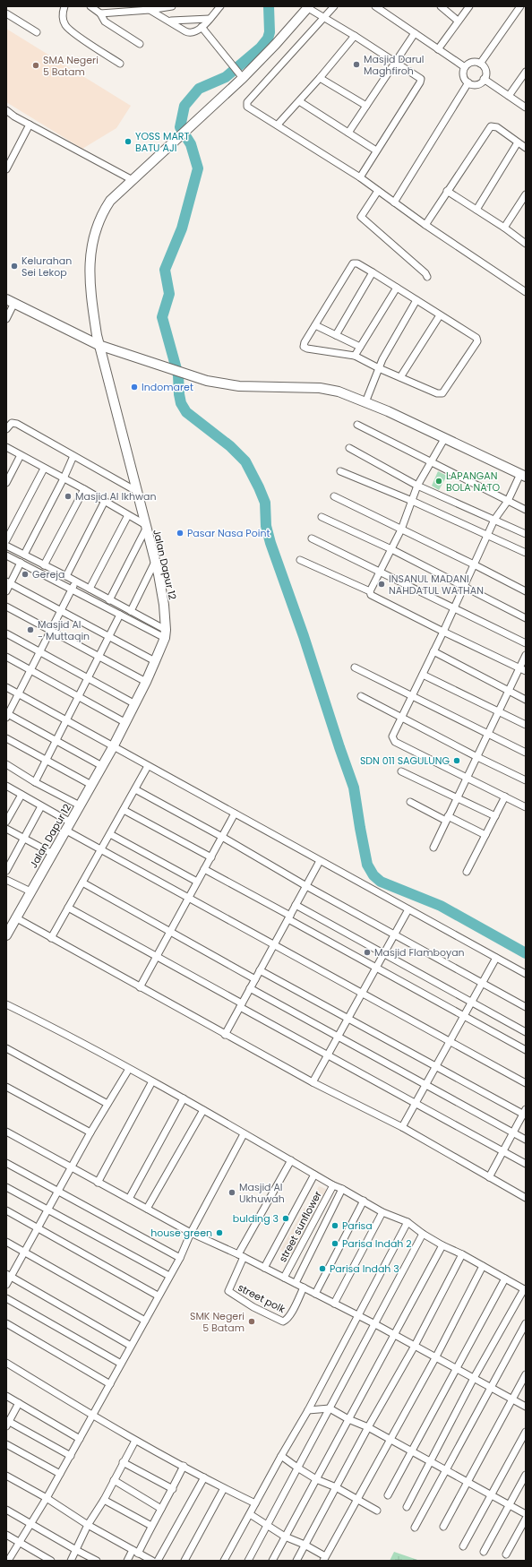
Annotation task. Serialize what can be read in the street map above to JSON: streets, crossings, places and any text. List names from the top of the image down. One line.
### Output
{"streets":{"street":["Jalan Dapur 12","street sunflower","street polk"]},"places":["Masjid Darul Maghfiroh","SMA Negeri 5 Batam","YOSS MART BATU AJI","Kelurahan Sei Lekop","Indomaret","LAPANGAN BOLA NATO","Masjid Al Ikhwan","Pasar Nasa Point","Gereja","INSANUL MADANI NAHDATUL WATHAN","Masjid Al - Muttaqin","SDN 011 SAGULUNG","Masjid Flamboyan","Masjid Al Ukhuwah","bulding 3","Parisa","house green","Parisa Indah 2","Parisa Indah 3","SMK Negeri 5 Batam"]}
